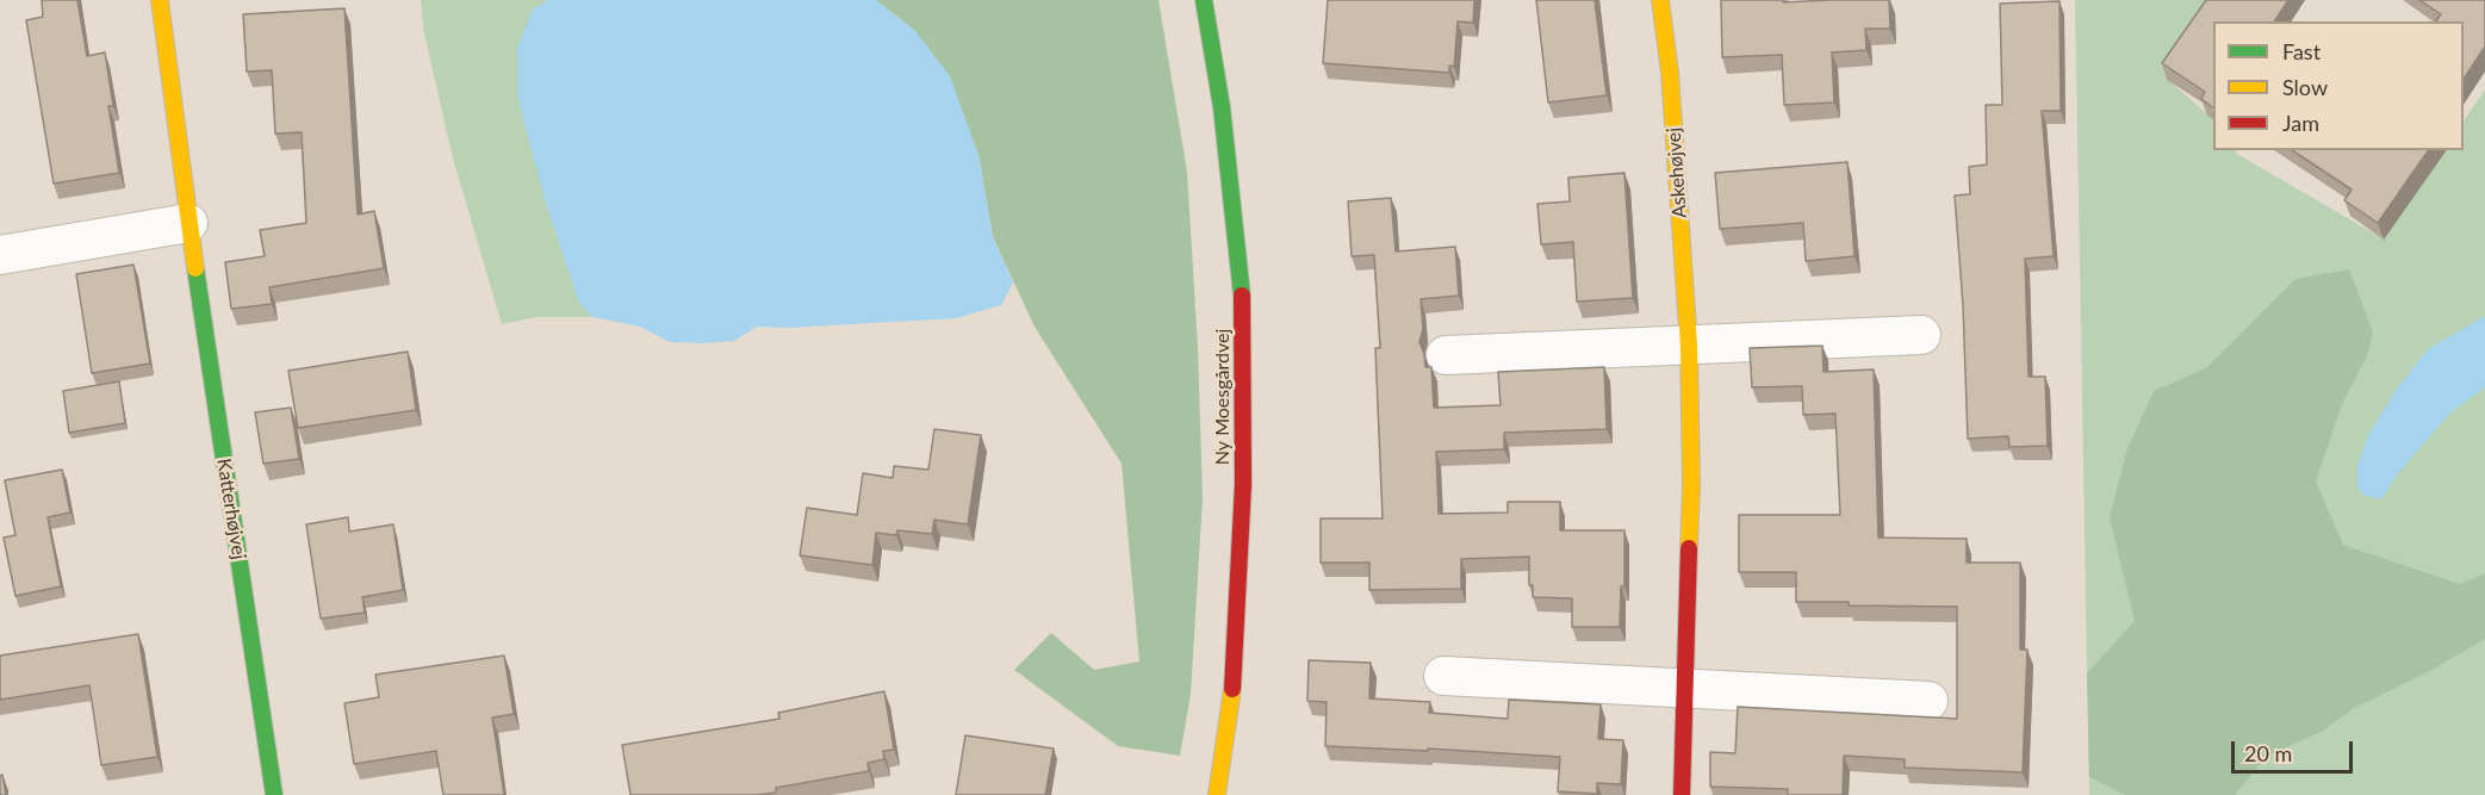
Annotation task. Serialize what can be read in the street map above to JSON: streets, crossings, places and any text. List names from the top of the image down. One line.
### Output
{"streets":{"street":["Askehøjvej","Ny Moesgårdvej","Katterhøjvej"]},"legend":["Fast","Slow","Jam"],"scale_bar":"20 m"}
